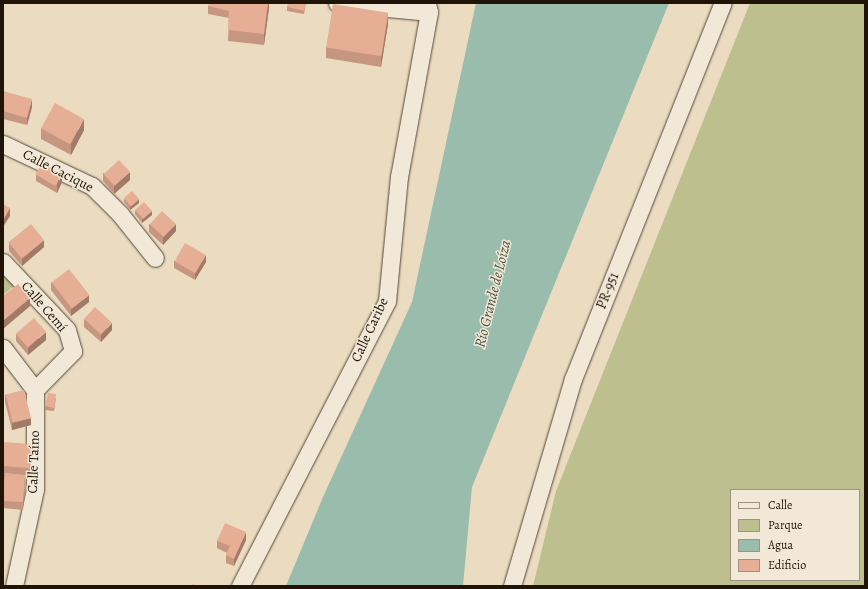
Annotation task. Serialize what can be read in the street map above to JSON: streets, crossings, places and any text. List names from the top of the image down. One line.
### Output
{"streets":{"street":["Calle Cacique","PR-951","Calle Cemí","Calle Caribe","Calle Taíno"]},"crossings":[["Calle Cemí","Calle Taíno"]],"water":["Río Grande de Loíza"],"legend":["Calle","Parque","Agua","Edificio"]}
